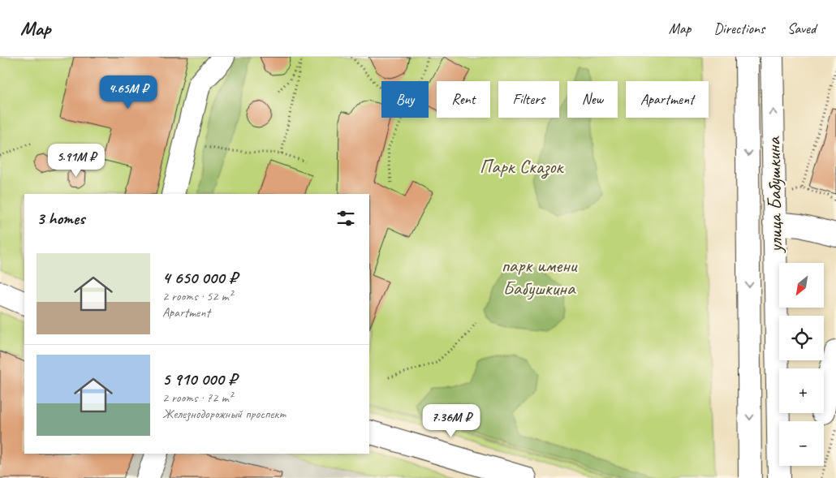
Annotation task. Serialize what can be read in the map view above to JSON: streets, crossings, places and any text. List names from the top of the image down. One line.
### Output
{"streets":{"street":["улица Бабушкина"]},"parks":["Парк Сказок","парк имени Бабушкина"],"north":"bottom left","page":{"header":"Map","nav":["Map","Directions","Saved"],"price":["4.65M ₽","5.91M ₽","7.36M ₽"],"chip":["Buy","Rent","Filters","New","Apartment"],"heading":"3 homes","list":[{"name":"4 650 000 ₽","note":"2 rooms · 52 m² · Apartment"},{"name":"5 910 000 ₽","note":"2 rooms · 72 m² · Железнодорожный проспект"}],"map_buttons":["+","−"]}}
